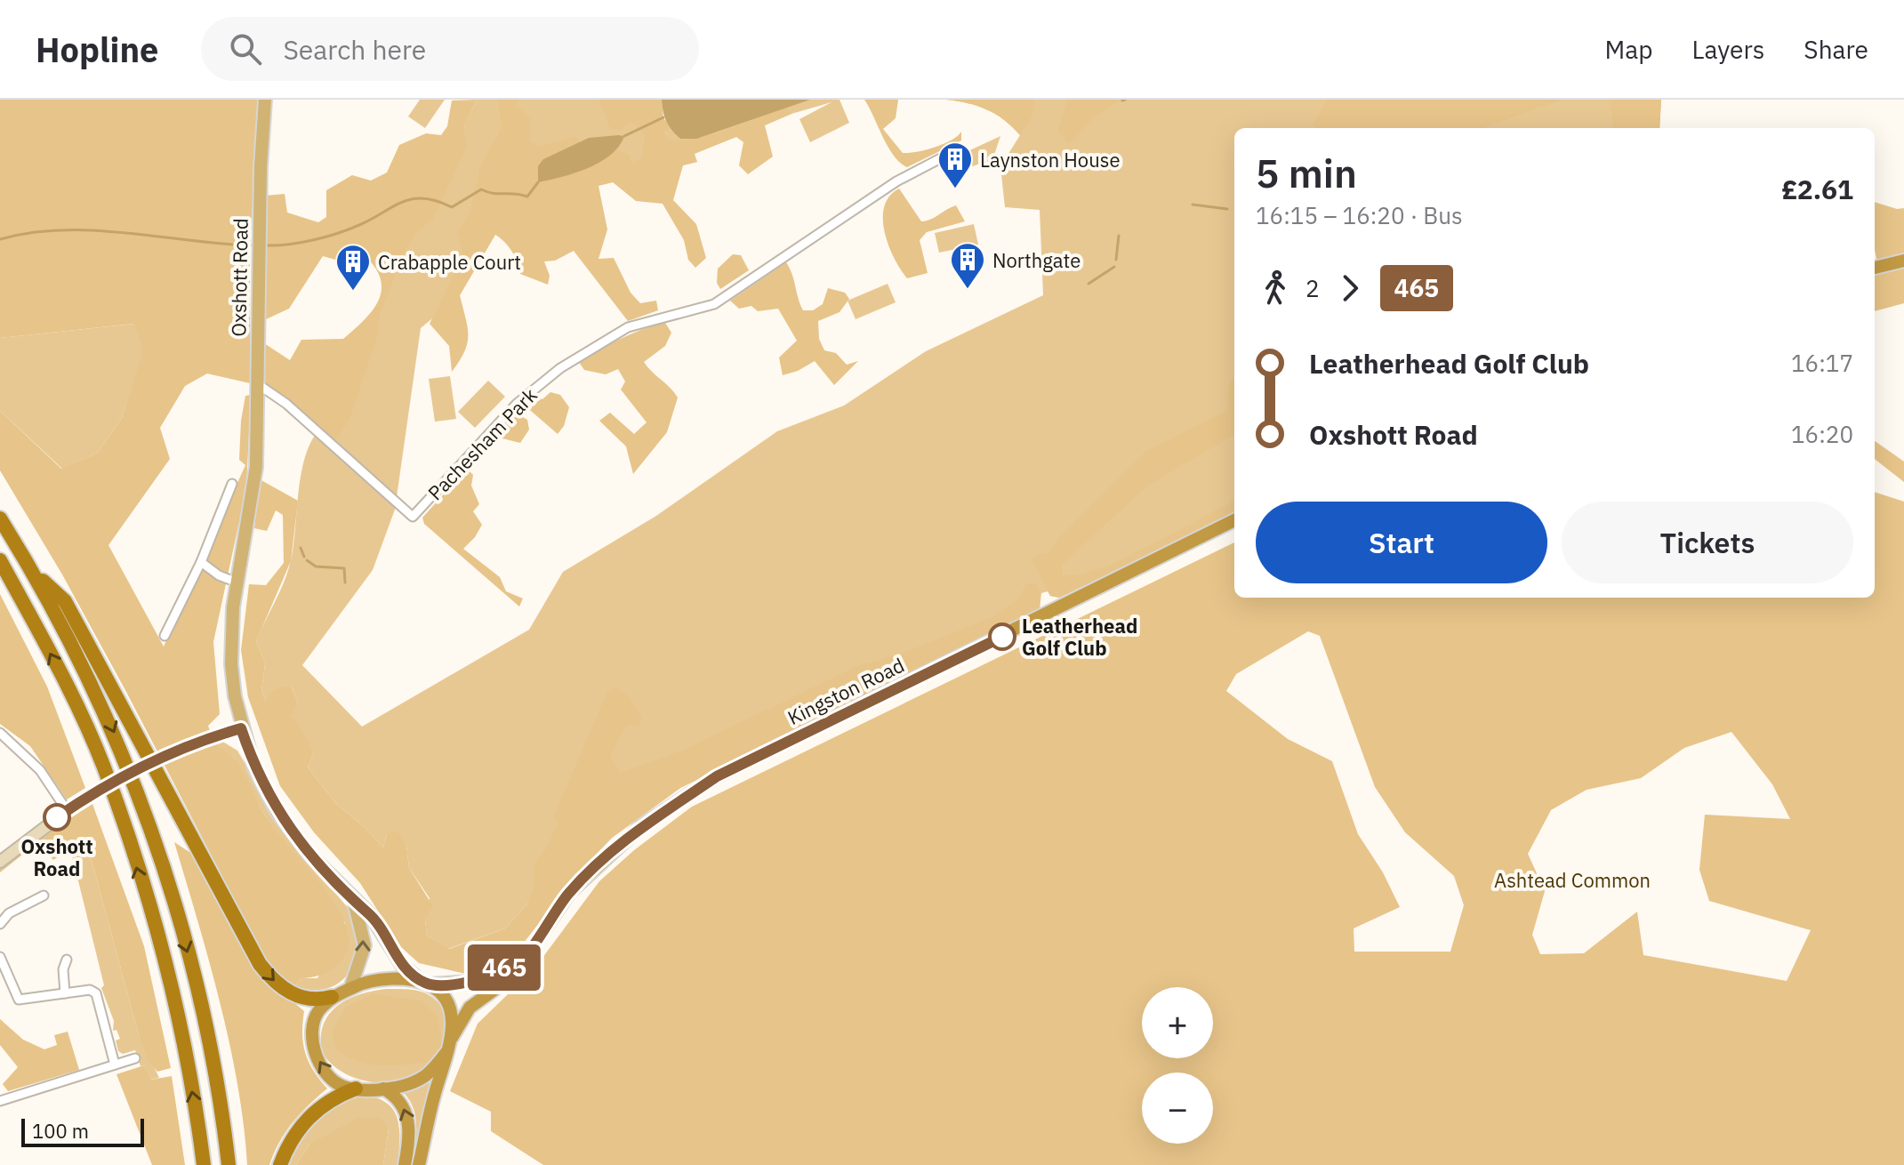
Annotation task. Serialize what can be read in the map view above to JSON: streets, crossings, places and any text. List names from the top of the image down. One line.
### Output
{"streets":{"highway":["Kingston Road"],"main road":["Oxshott Road"],"street":["Pachesham Park"]},"crossings":[["Oxshott Road","Pachesham Park"],["Oxshott Road","Kingston Road"]],"parks":["Ashtead Common"],"places":{"building":["Laynston House","Northgate","Crabapple Court"],"other":["Leatherhead Golf Club","Oxshott Road"]},"lines":["bus line 465"],"scale_bar":"100 m","page":{"header":"Hopline","search":"Search here","nav":["Map","Layers","Share"],"on_map":"465","heading":["5 min","16:15 – 16:20 · Bus","£2.61"],"legs":["2","465"],"list":[{"name":"Leatherhead Golf Club","value":"16:17"},{"name":"Oxshott Road","value":"16:20"}],"buttons":["Start","Tickets"],"map_buttons":["+","−"],"scale":"100 m"}}
